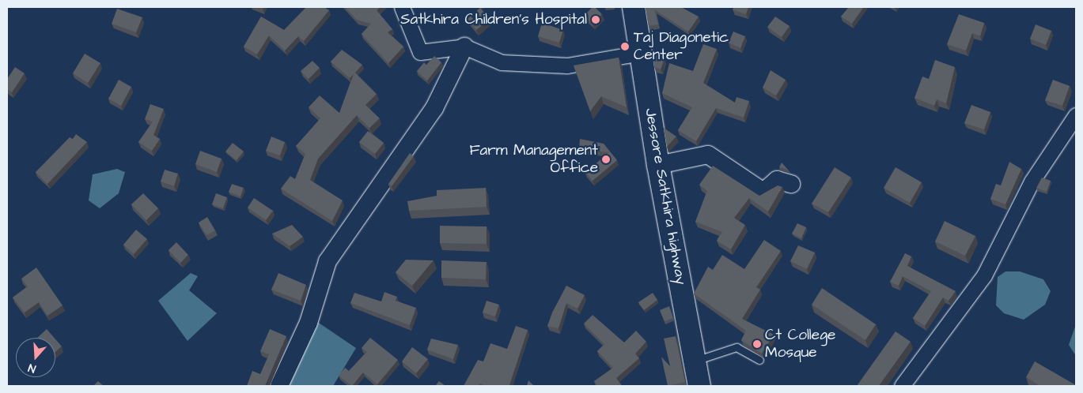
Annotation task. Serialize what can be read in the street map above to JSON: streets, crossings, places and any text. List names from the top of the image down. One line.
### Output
{"streets":{"highway":["Jessore Satkhira highway"]},"places":["Satkhira Children’s Hospital","Taj Diagonetic Center","Farm Management Office","Ct College Mosque"],"north":"bottom"}
